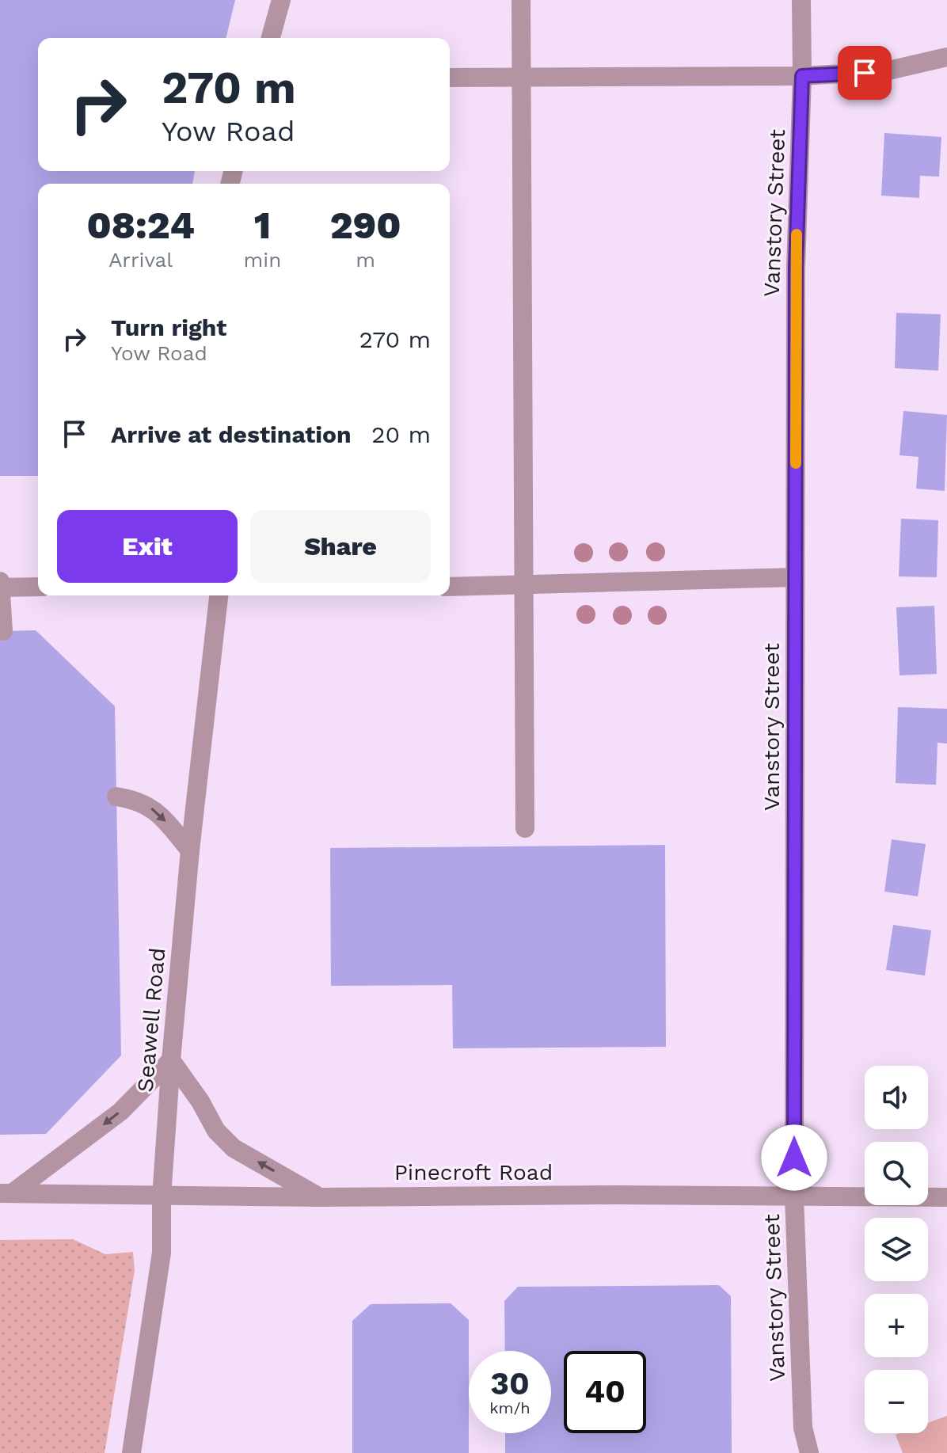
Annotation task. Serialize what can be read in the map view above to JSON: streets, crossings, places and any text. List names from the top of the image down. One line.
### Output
{"streets":{"street":["Vanstory Street","Seawell Road","Pinecroft Road"]},"crossings":[["Vanstory Street","Pinecroft Road"],["Seawell Road","Pinecroft Road"]],"page":{"turn":["270 m","Yow Road"],"eta":["08:24","Arrival","1","min","290","m"],"list":[{"name":"Turn right","note":"Yow Road","value":"270 m"},{"name":"Arrive at destination","value":"20 m"}],"buttons":["Exit","Share"],"map_buttons":["+","−"],"speed":"30 km/h","limit":"40"}}
